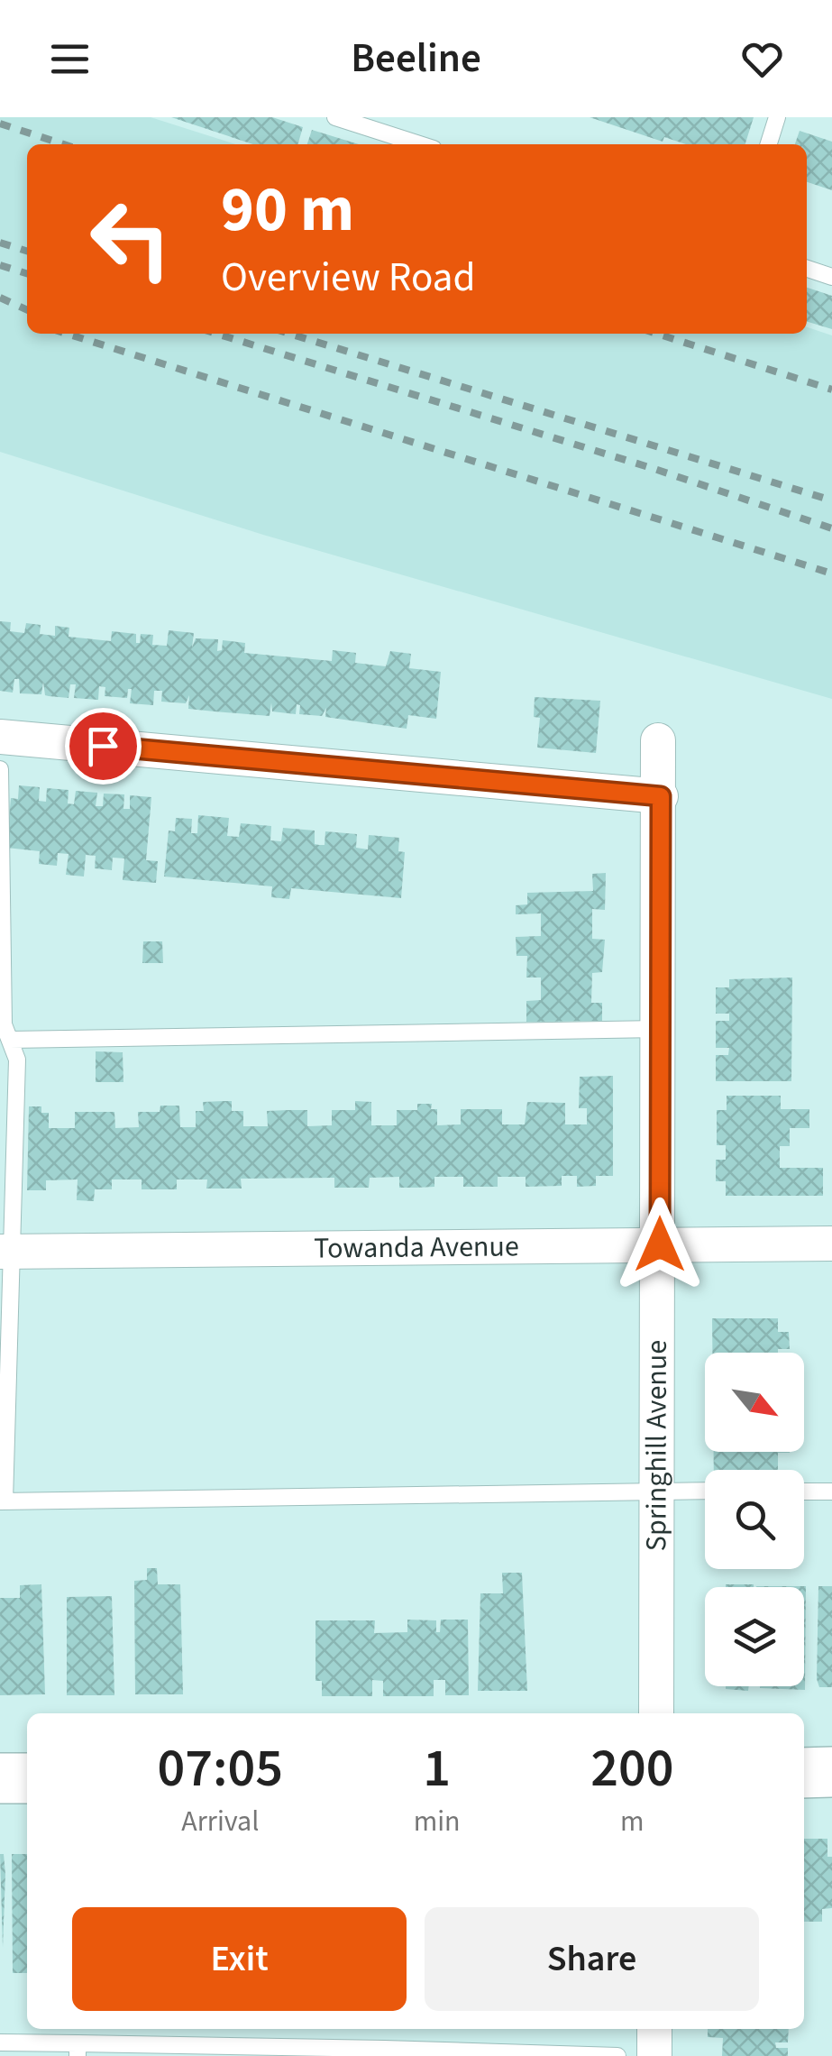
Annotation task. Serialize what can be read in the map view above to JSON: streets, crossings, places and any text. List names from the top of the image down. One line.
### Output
{"streets":{"street":["Towanda Avenue","Springhill Avenue"]},"crossings":[["Towanda Avenue","Springhill Avenue"]],"north":"bottom right","page":{"header":"Beeline","turn":["90 m","Overview Road"],"eta":["07:05","Arrival","1","min","200","m"],"buttons":["Exit","Share"]}}
